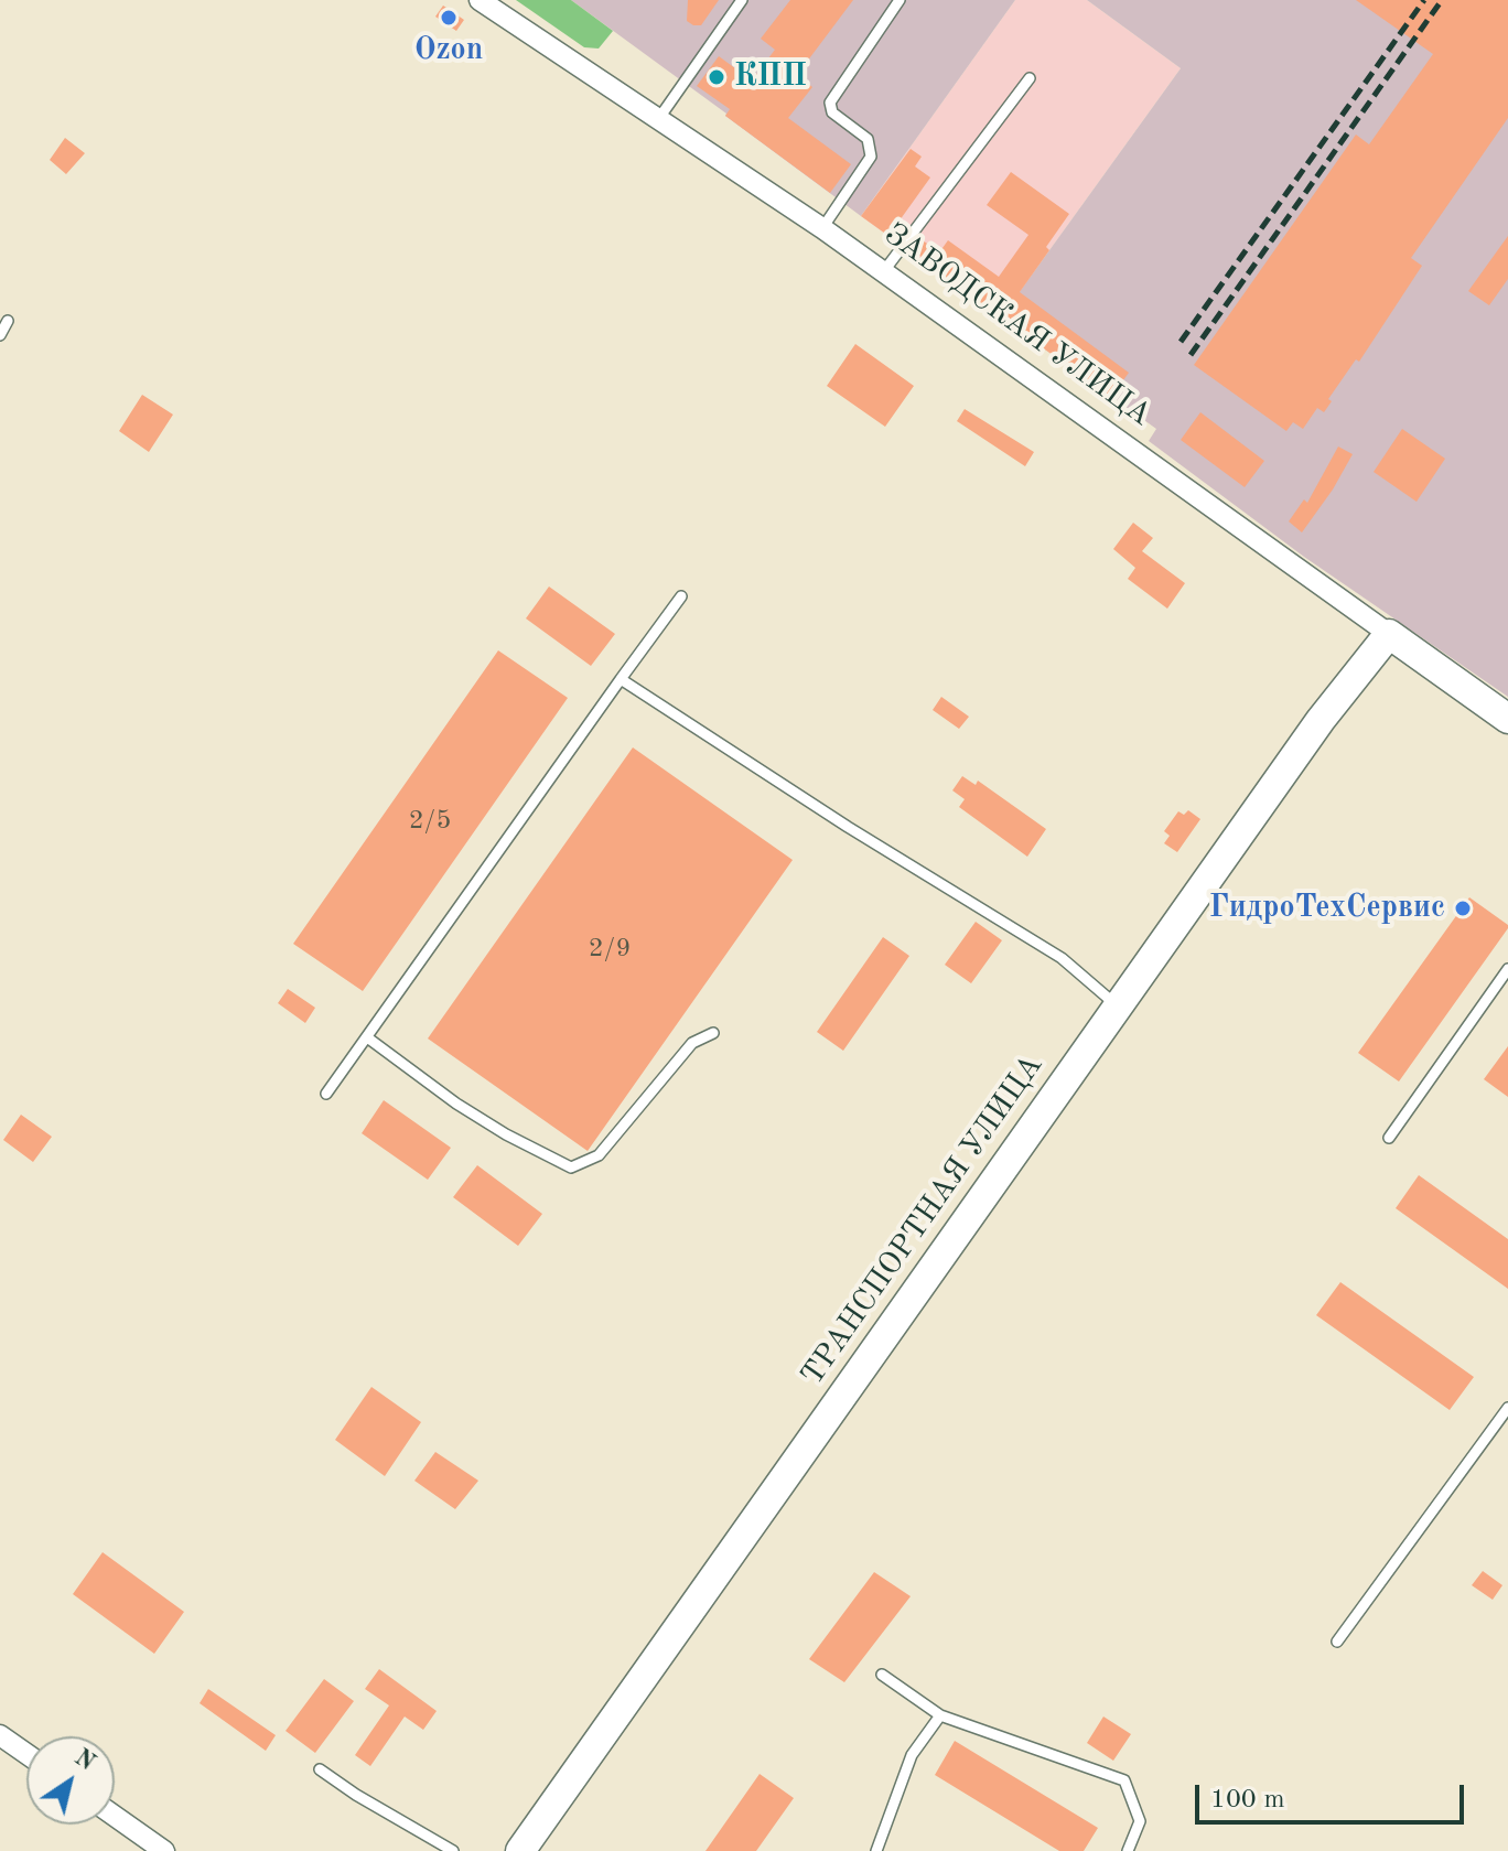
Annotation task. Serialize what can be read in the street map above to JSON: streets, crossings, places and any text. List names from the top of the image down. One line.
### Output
{"streets":{"street":["ЗАВОДСКАЯ УЛИЦА","ТРАНСПОРТНАЯ УЛИЦА"]},"crossings":[["ЗАВОДСКАЯ УЛИЦА","ТРАНСПОРТНАЯ УЛИЦА"]],"places":["Ozon","КПП","ГидроТехСервис"],"house_numbers":["2/5","2/9"],"scale_bar":"100 m","north":"top right"}
